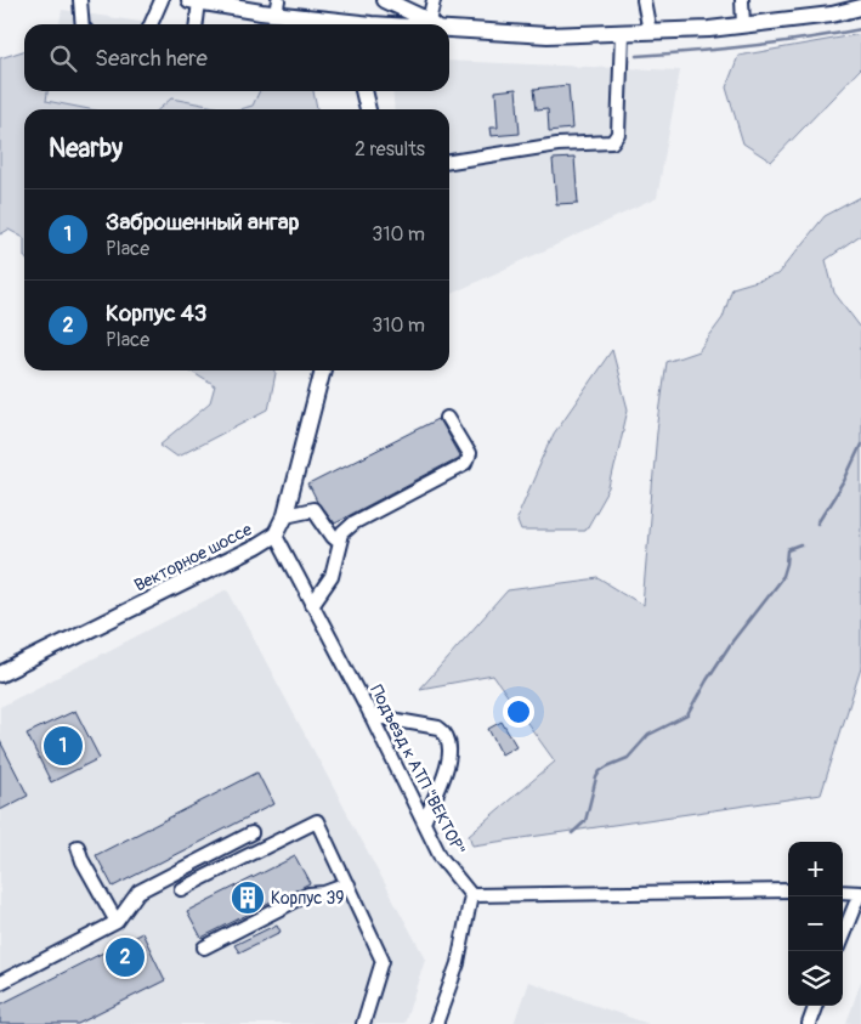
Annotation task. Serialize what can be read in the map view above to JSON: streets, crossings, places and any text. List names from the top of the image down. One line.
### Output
{"streets":{"main road":["Векторное шоссе"],"street":["Подъезд к АТП \"ВЕКТОР\""]},"crossings":[["Векторное шоссе","Подъезд к АТП \"ВЕКТОР\""]],"places":{"building":["Корпус 39"]},"page":{"search":"Search here","heading":["Nearby","2 results"],"list":[{"mark":"1","name":"Заброшенный ангар","note":"Place","value":"310 m"},{"mark":"2","name":"Корпус 43","note":"Place","value":"310 m"}],"pins":["1","2"],"map_buttons":["+","−"]}}
